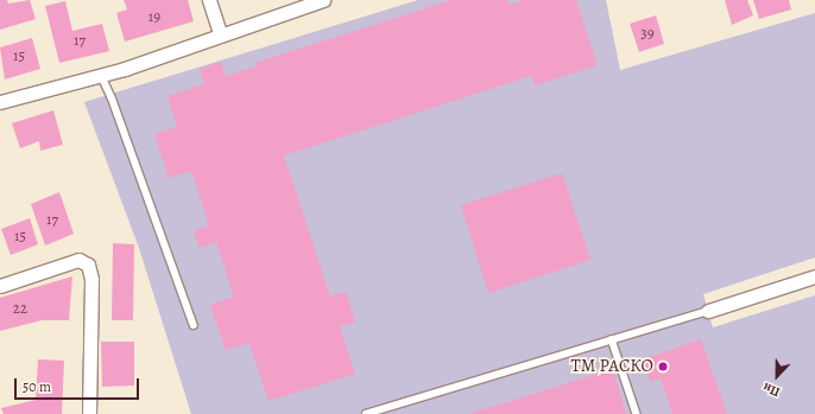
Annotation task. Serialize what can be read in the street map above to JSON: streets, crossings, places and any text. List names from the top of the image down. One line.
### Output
{"places":["ТМ РАСКО"],"house_numbers":["19","39","17","15","17","15","22"],"scale_bar":"50 m","north":"bottom"}
